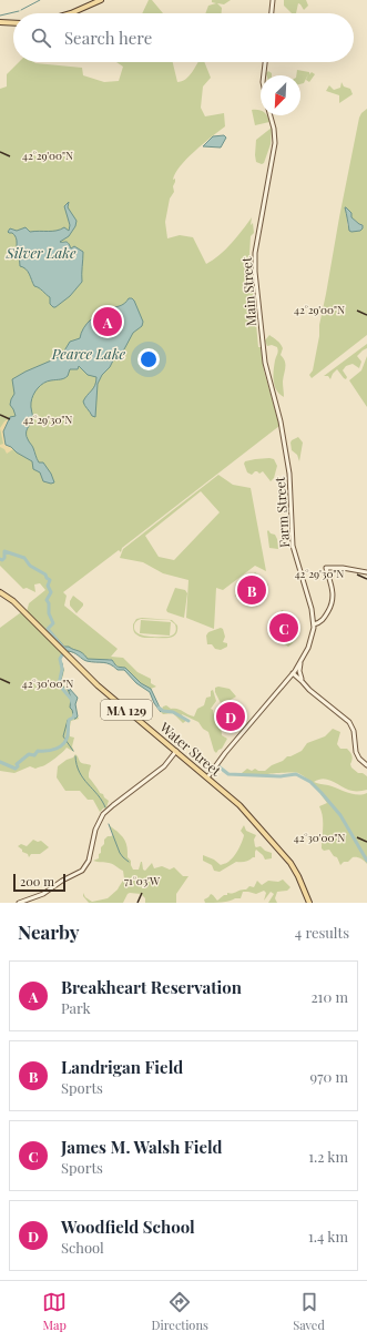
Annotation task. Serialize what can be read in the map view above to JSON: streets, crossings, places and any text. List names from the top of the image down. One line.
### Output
{"streets":{"main road":["Main Street","Farm Street","MA 129","Water Street"]},"crossings":[["Main Street","Farm Street"],["Farm Street","Water Street"]],"water":["Silver Lake","Pearce Lake"],"scale_bar":"200 m","north":"bottom left","page":{"search":"Search here","pins":["A","B","C","D"],"scale":"200 m","heading":["Nearby","4 results"],"list":[{"mark":"A","name":"Breakheart Reservation","note":"Park","value":"210 m"},{"mark":"B","name":"Landrigan Field","note":"Sports","value":"970 m"},{"mark":"C","name":"James M. Walsh Field","note":"Sports","value":"1.2 km"},{"mark":"D","name":"Woodfield School","note":"School","value":"1.4 km"}],"nav":["Map","Directions","Saved"]},"coordinates":["42°29'00\"N","42°29'30\"N","42°30'00\"N","71°03'W"]}
